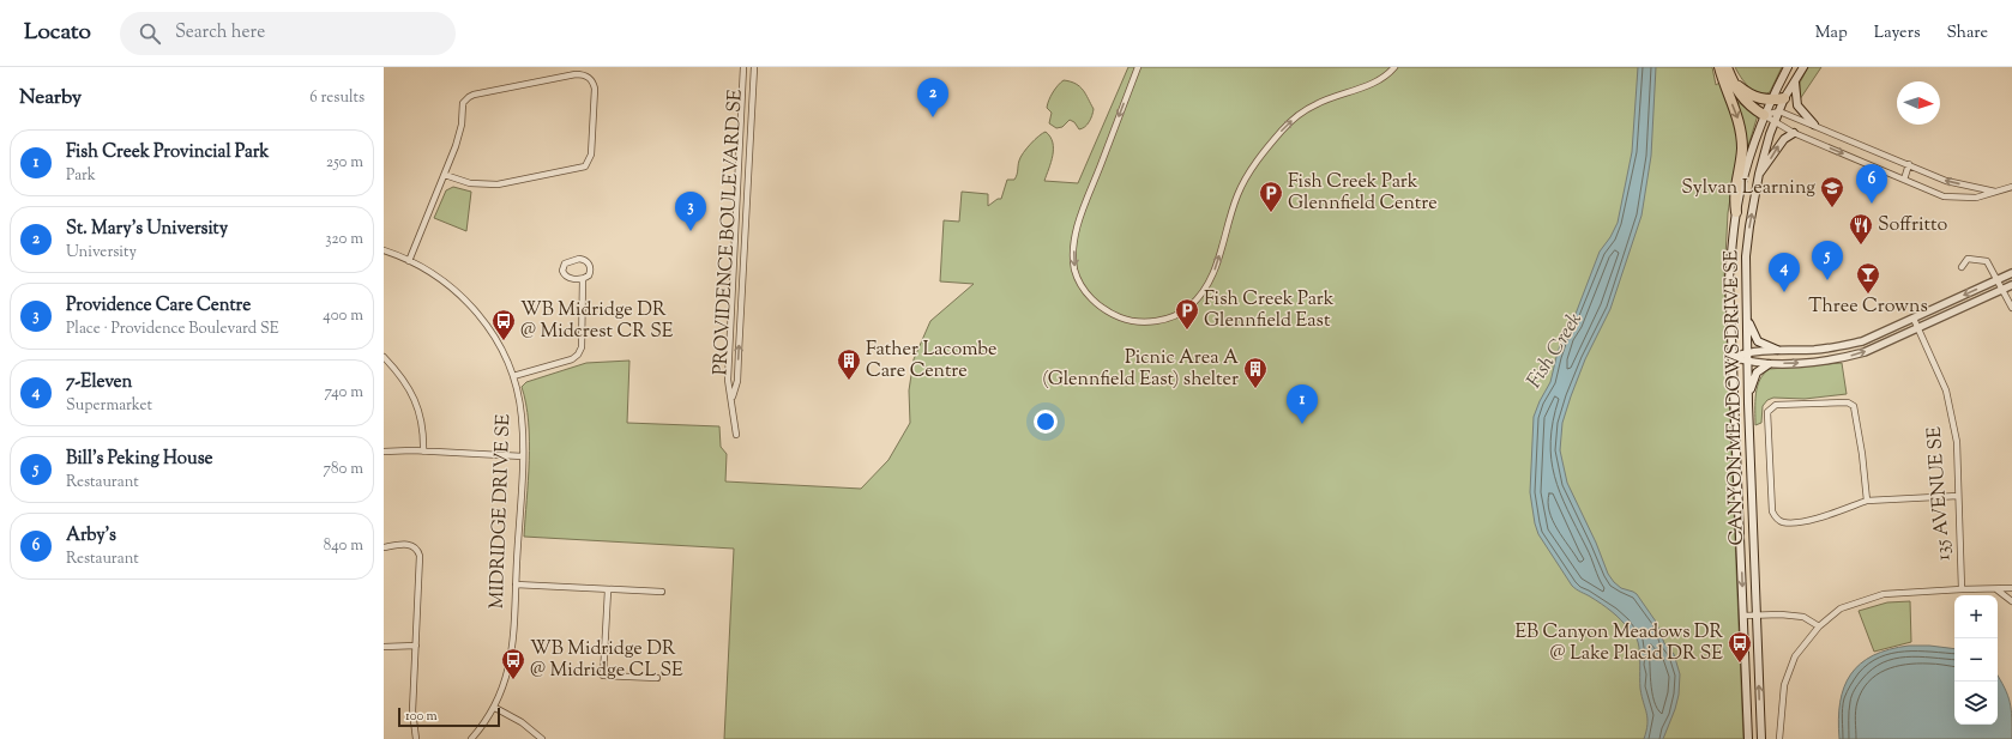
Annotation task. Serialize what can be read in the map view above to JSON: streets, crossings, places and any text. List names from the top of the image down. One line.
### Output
{"streets":{"main road":["CANYON MEADOWS DRIVE SE"],"street":["PROVIDENCE BOULEVARD SE","135 AVENUE SE","MIDRIDGE DRIVE SE"]},"water":["Fish Creek"],"places":{"school or university":["Sylvan Learning"],"parking":["Fish Creek Park Glennfield Centre","Fish Creek Park Glennfield East"],"restaurant":["Soffritto"],"bar":["Three Crowns"],"bus stop":["WB Midridge DR @ Midcrest CR SE","EB Canyon Meadows DR @ Lake Placid DR SE","WB Midridge DR @ Midridge CL SE"],"building":["Father Lacombe Care Centre","Picnic Area A (Glennfield East) shelter"]},"scale_bar":"100 m","north":"right","page":{"header":"Locato","search":"Search here","nav":["Map","Layers","Share"],"heading":["Nearby","6 results"],"pins":["2","6","3","5","4","1"],"list":[{"mark":"1","name":"Fish Creek Provincial Park","note":"Park","value":"250 m"},{"mark":"2","name":"St. Mary's University","note":"University","value":"320 m"},{"mark":"3","name":"Providence Care Centre","note":"Place · Providence Boulevard SE","value":"400 m"},{"mark":"4","name":"7-Eleven","note":"Supermarket","value":"740 m"},{"mark":"5","name":"Bill's Peking House","note":"Restaurant","value":"780 m"},{"mark":"6","name":"Arby's","note":"Restaurant","value":"840 m"}],"map_buttons":["+","−"],"scale":"100 m"}}
